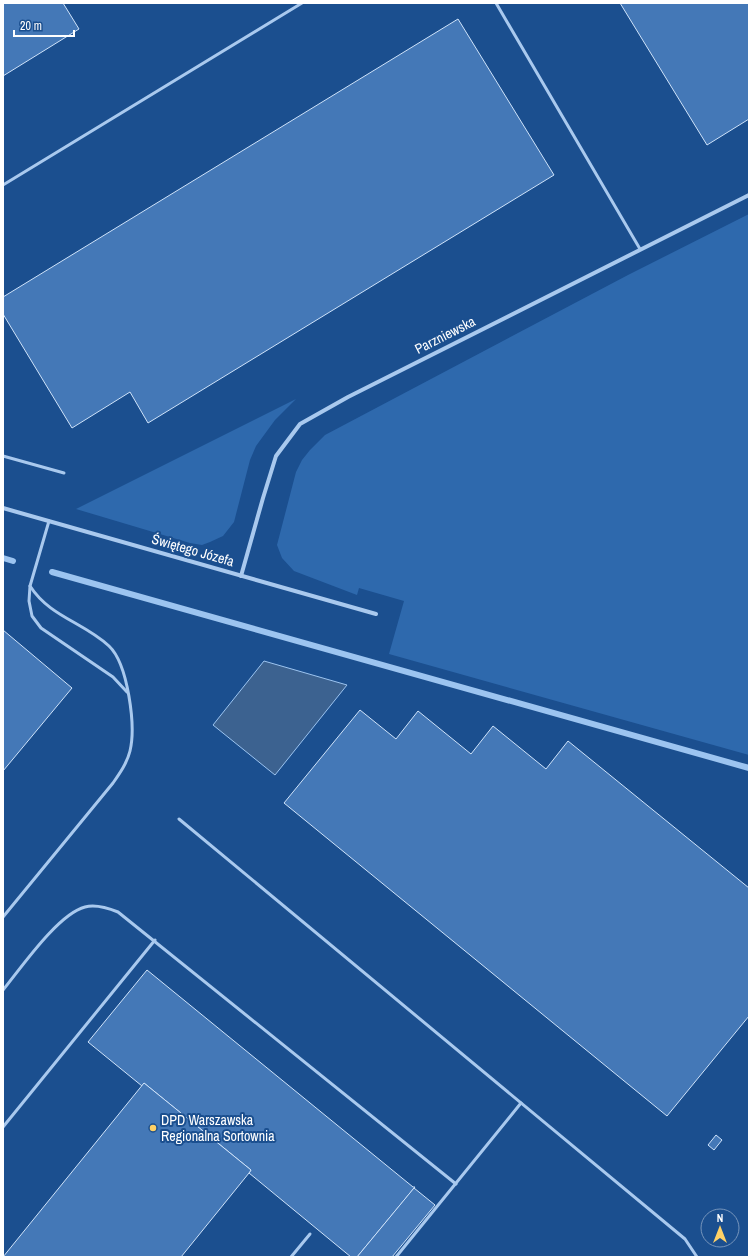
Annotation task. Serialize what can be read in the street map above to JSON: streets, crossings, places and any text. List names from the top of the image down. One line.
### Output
{"streets":{"street":["Parzniewska","Świętego Józefa"]},"crossings":[["Parzniewska","Świętego Józefa"]],"places":["DPD Warszawska Regionalna Sortownia"],"scale_bar":"20 m","north":"top"}
